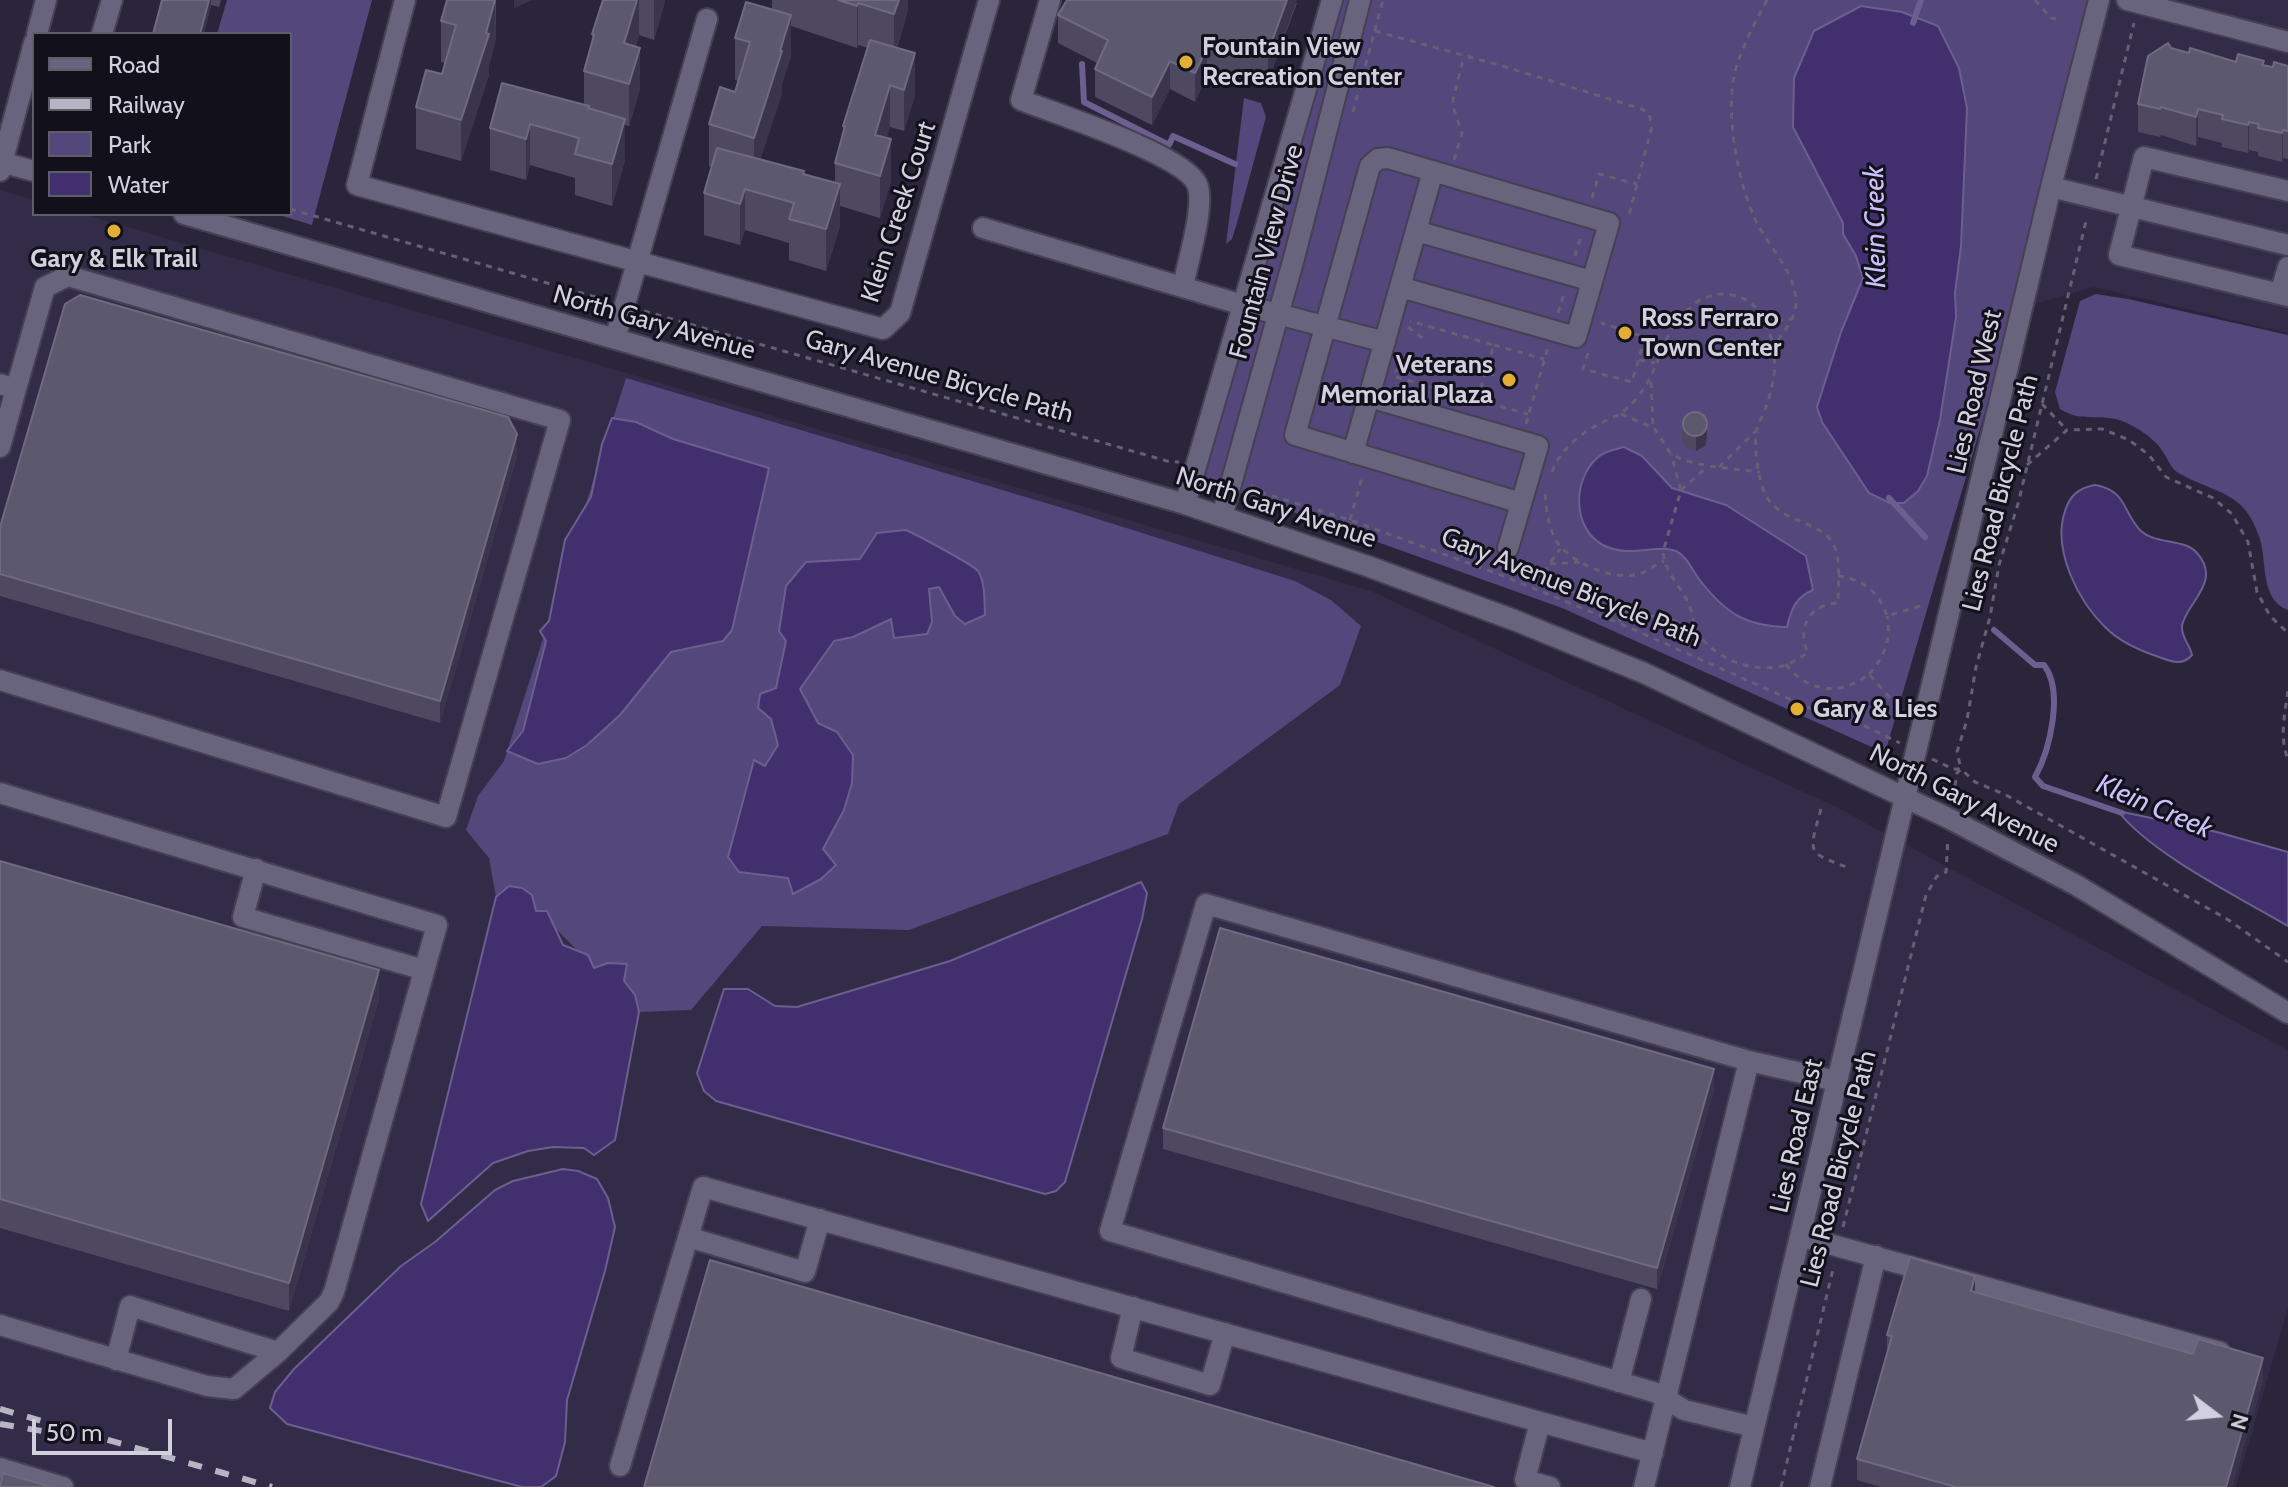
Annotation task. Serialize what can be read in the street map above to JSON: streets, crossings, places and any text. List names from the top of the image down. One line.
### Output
{"streets":{"street":["Klein Creek Court","Fountain View Drive","North Gary Avenue","Lies Road West","Lies Road East"],"path":["Gary Avenue Bicycle Path","Lies Road Bicycle Path"]},"crossings":[["Fountain View Drive","North Gary Avenue"],["North Gary Avenue","Lies Road West"],["North Gary Avenue","Lies Road East"],["Lies Road West","Lies Road East"]],"water":["Klein Creek"],"places":["Fountain View Recreation Center","Gary & Elk Trail","Ross Ferraro Town Center","Veterans Memorial Plaza","Gary & Lies"],"legend":["Road","Railway","Park","Water"],"scale_bar":"50 m","north":"right"}
